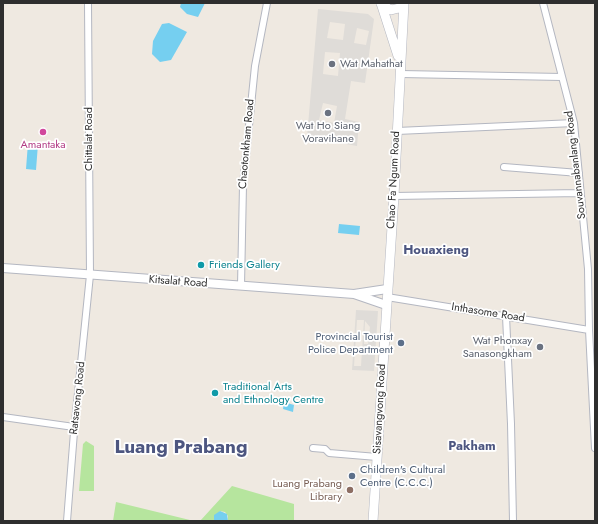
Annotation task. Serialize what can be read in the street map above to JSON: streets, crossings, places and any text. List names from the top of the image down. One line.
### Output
{"streets":{"main road":["Chao Fa Ngum Road","Sisavangvong Road"],"street":["Chittalat Road","Chaotonkham Road","Souvannabanlang Road","Kitsalat Road","Inthasome Road","Ratsavong Road"]},"crossings":[["Chittalat Road","Kitsalat Road"],["Chittalat Road","Ratsavong Road"],["Chaotonkham Road","Kitsalat Road"],["Souvannabanlang Road","Inthasome Road"],["Chao Fa Ngum Road","Kitsalat Road"],["Chao Fa Ngum Road","Inthasome Road"],["Chao Fa Ngum Road","Sisavangvong Road"],["Kitsalat Road","Inthasome Road"],["Kitsalat Road","Ratsavong Road"],["Kitsalat Road","Sisavangvong Road"],["Inthasome Road","Sisavangvong Road"]],"districts":["Houaxieng","Pakham","Luang Prabang"],"places":["Wat Mahathat","Wat Ho Siang Voravihane","Amantaka","Friends Gallery","Provincial Tourist Police Department","Wat Phonxay Sanasongkham","Traditional Arts and Ethnology Centre","Children's Cultural Centre (C.C.C.)","Luang Prabang Library"]}
